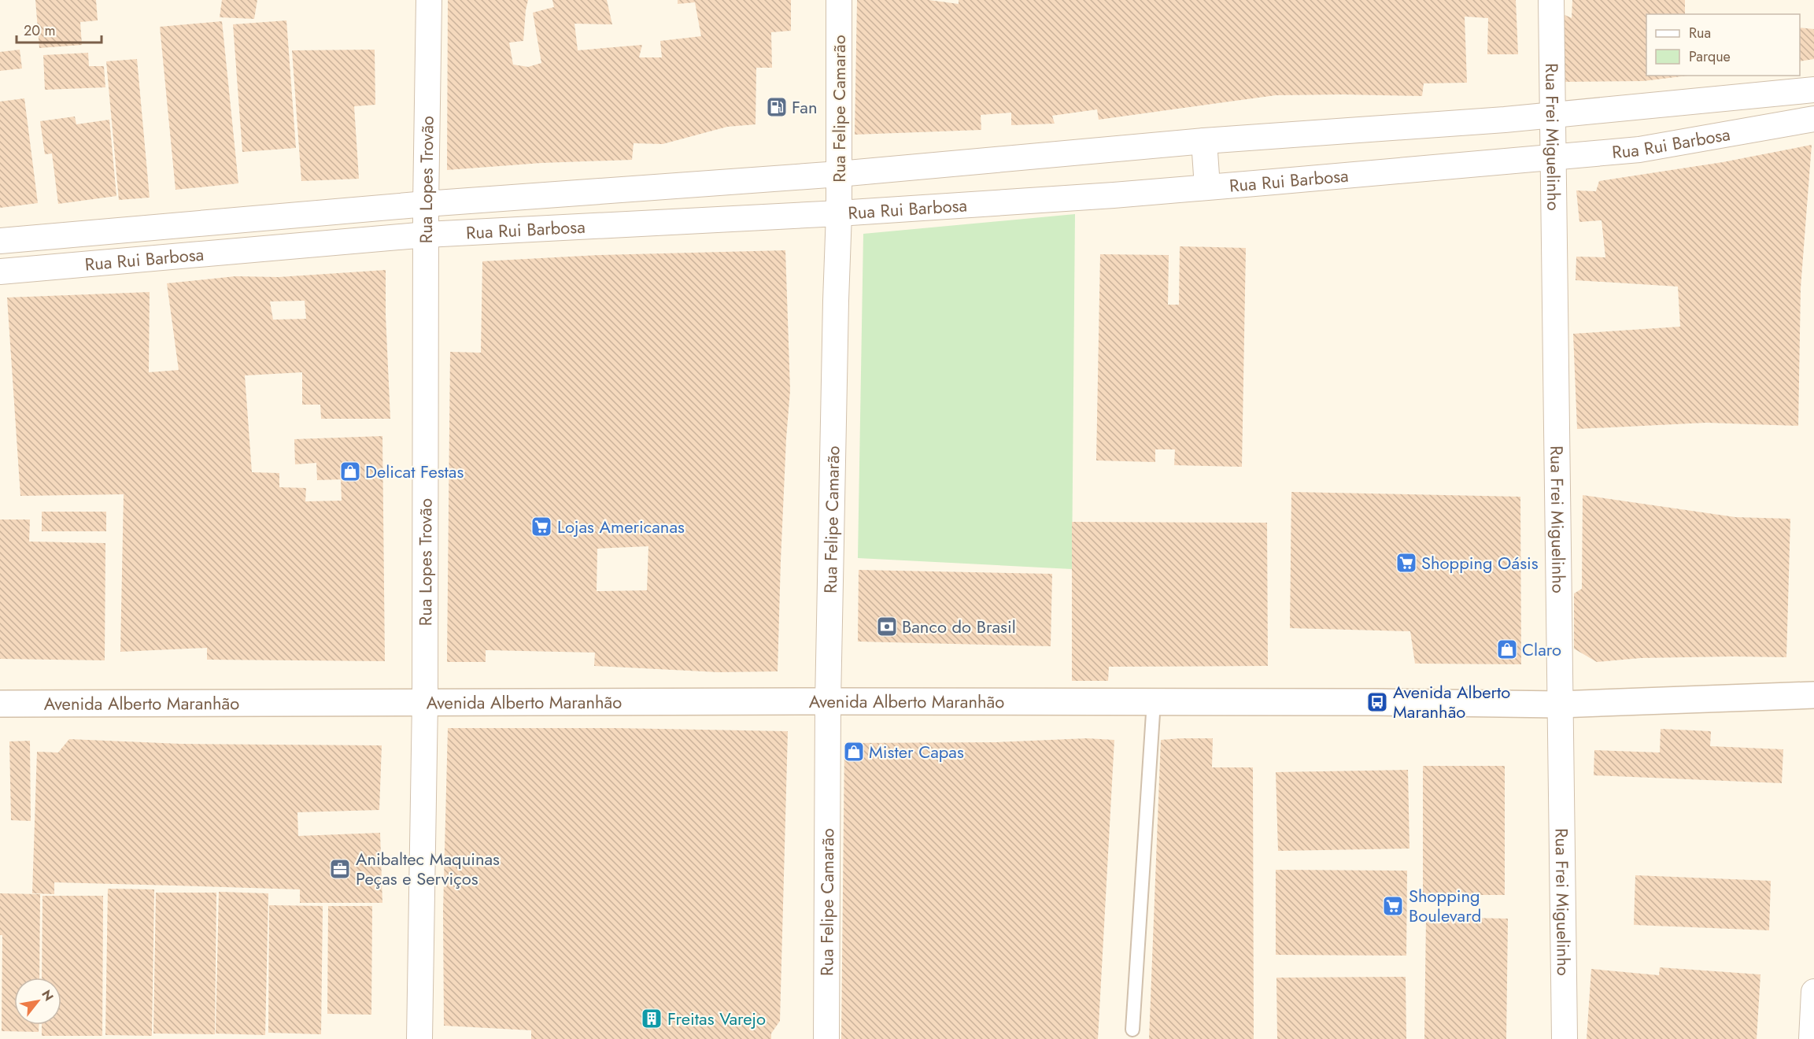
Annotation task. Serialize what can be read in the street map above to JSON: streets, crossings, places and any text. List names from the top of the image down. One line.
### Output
{"streets":{"main road":["Avenida Alberto Maranhão"],"street":["Rua Felipe Camarão","Rua Frei Miguelinho","Rua Rui Barbosa","Rua Lopes Trovão"]},"crossings":[["Rua Felipe Camarão","Rua Rui Barbosa"],["Rua Felipe Camarão","Avenida Alberto Maranhão"],["Rua Frei Miguelinho","Rua Rui Barbosa"],["Rua Frei Miguelinho","Avenida Alberto Maranhão"],["Rua Rui Barbosa","Rua Lopes Trovão"],["Rua Lopes Trovão","Avenida Alberto Maranhão"]],"places":{"fuel station":["Fan"],"shop":["Delicat Festas","Claro","Mister Capas"],"supermarket":["Lojas Americanas","Shopping Oásis","Shopping Boulevard"],"bank":["Banco do Brasil"],"bus stop":["Avenida Alberto Maranhão"],"office":["Anibaltec Maquinas Peças e Serviços"],"building":["Freitas Varejo"]},"legend":["Rua","Parque"],"scale_bar":"20 m","north":"top right"}
